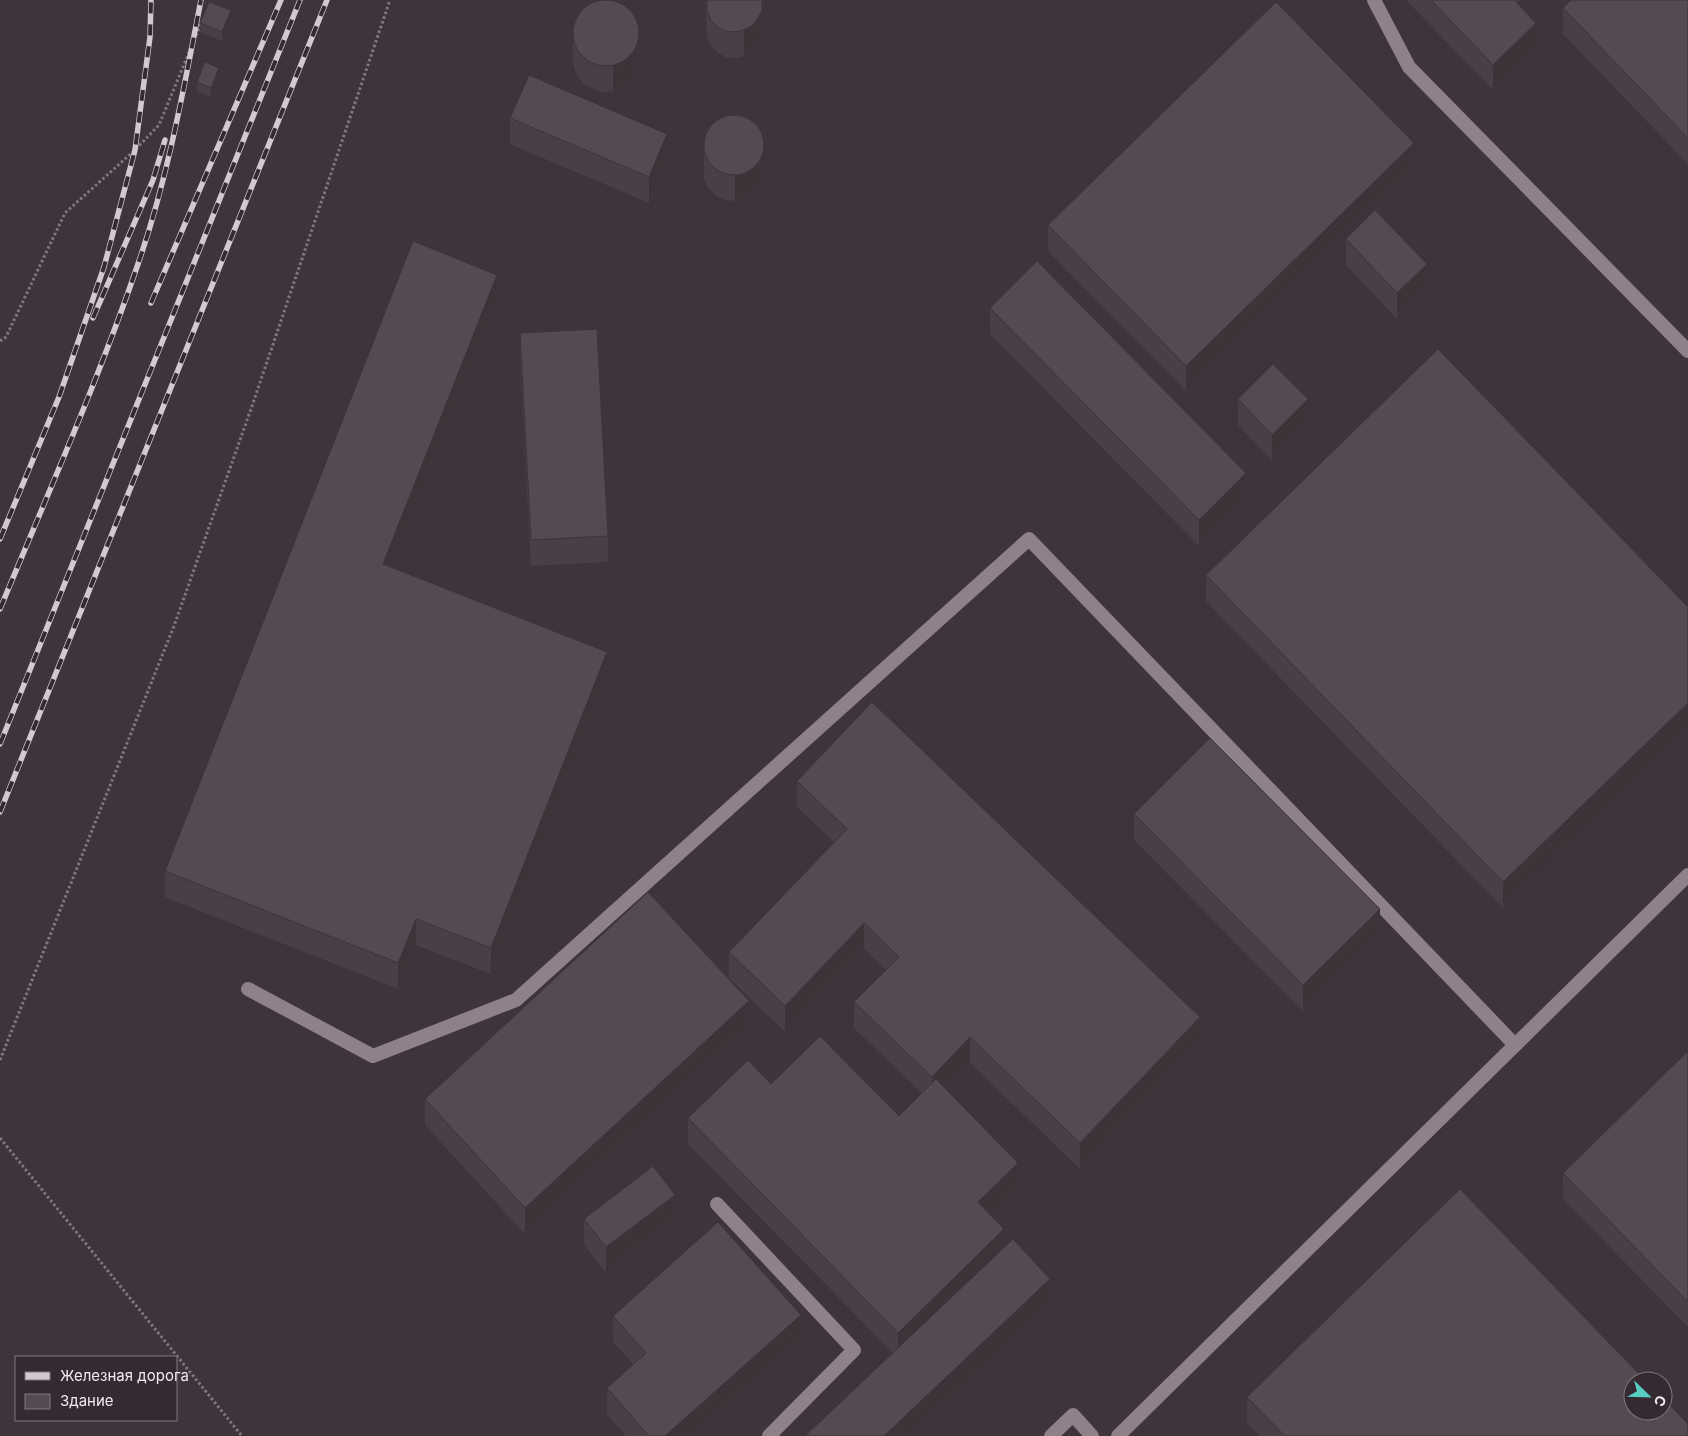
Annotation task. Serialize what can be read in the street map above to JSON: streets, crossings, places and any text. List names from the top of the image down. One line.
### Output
{"legend":["Железная дорога","Здание"],"north":"bottom right"}
